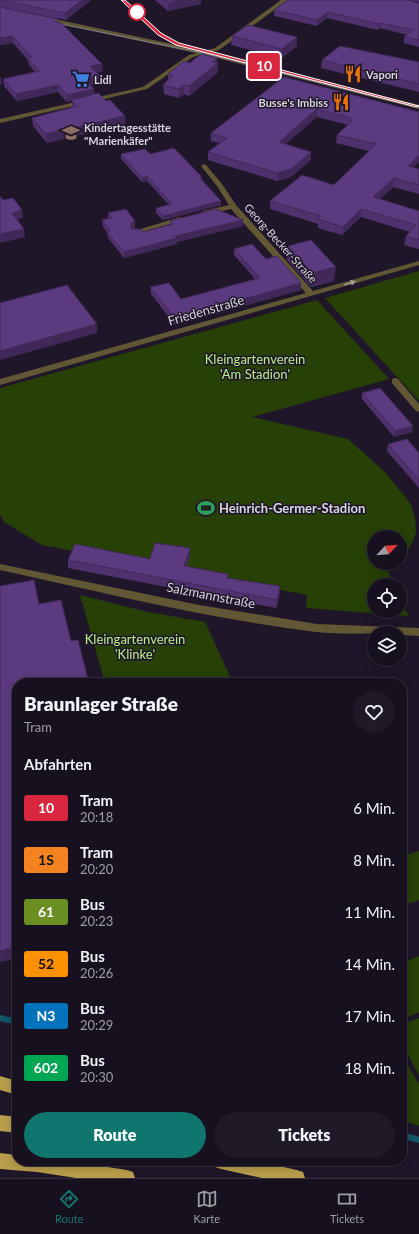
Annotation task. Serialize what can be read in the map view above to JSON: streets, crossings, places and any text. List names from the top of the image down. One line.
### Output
{"streets":{"street":["Georg-Becker-Straße","Friedenstraße","Salzmannstraße"]},"crossings":[["Georg-Becker-Straße","Friedenstraße"]],"parks":["Kleingartenverein 'Am Stadion'","Kleingartenverein 'Klinke'"],"places":{"restaurant":["Vapori","Busse's Imbiss"],"supermarket":["Lidl"],"school or university":["Kindertagesstätte \"Marienkäfer\""],"sports":["Heinrich-Germer-Stadion"]},"lines":["tram line 10"],"north":"top right","page":{"on_map":"10","heading":[["Braunlager Straße","Tram"],"Abfahrten"],"list":[{"mark":"10","name":"Tram","note":"20:18","value":"6 Min."},{"mark":"1S","name":"Tram","note":"20:20","value":"8 Min."},{"mark":"61","name":"Bus","note":"20:23","value":"11 Min."},{"mark":"52","name":"Bus","note":"20:26","value":"14 Min."},{"mark":"N3","name":"Bus","note":"20:29","value":"17 Min."},{"mark":"602","name":"Bus","note":"20:30","value":"18 Min."}],"buttons":["Route","Tickets"],"tabs":["Route","Karte","Tickets"]}}
